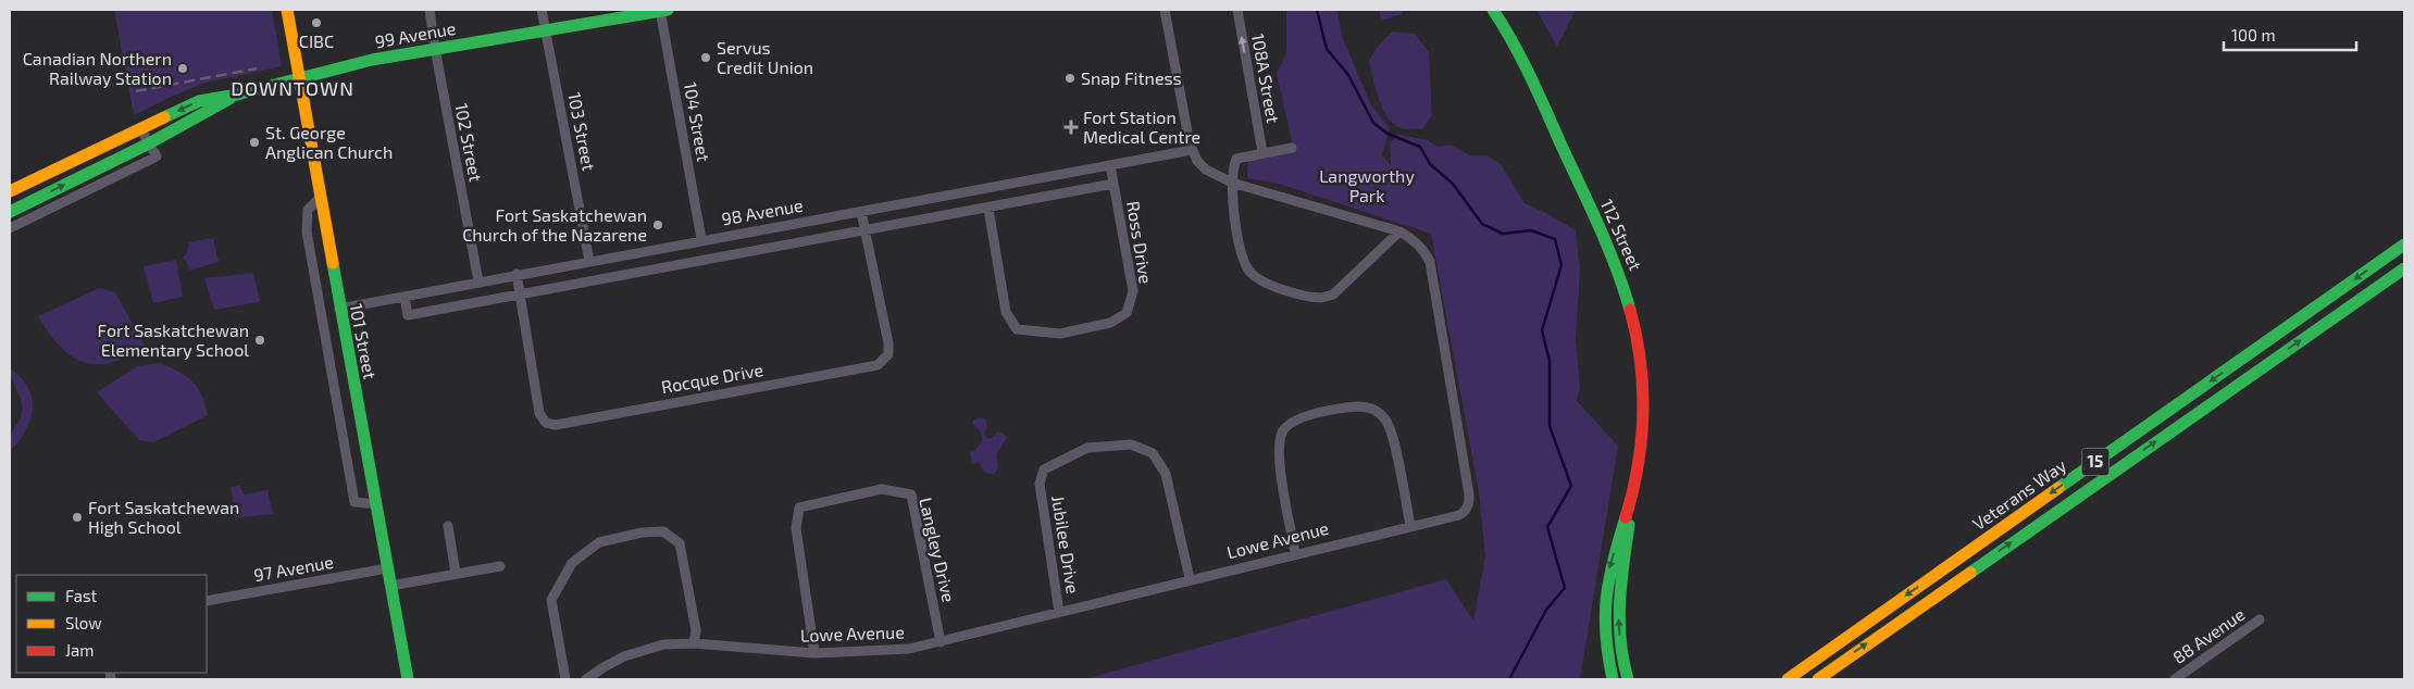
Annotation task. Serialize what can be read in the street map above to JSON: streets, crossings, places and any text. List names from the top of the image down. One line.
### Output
{"streets":{"main road":["99 Avenue","112 Street","101 Street","15","Veterans Way"],"street":["108A Street","104 Street","103 Street","102 Street","98 Avenue","Ross Drive","Rocque Drive","Lowe Avenue","Jubilee Drive","Langley Drive","97 Avenue","88 Avenue"]},"crossings":[["99 Avenue","104 Street"],["99 Avenue","103 Street"],["99 Avenue","102 Street"],["99 Avenue","101 Street"],["104 Street","98 Avenue"],["103 Street","98 Avenue"],["102 Street","98 Avenue"],["98 Avenue","Ross Drive"],["98 Avenue","101 Street"],["98 Avenue","Rocque Drive"],["98 Avenue","Lowe Avenue"],["101 Street","97 Avenue"],["Lowe Avenue","Jubilee Drive"],["Lowe Avenue","Langley Drive"]],"districts":["DOWNTOWN"],"parks":["Langworthy Park"],"places":{"other":["CIBC","Servus Credit Union","Canadian Northern Railway Station","Snap Fitness","St. George Anglican Church","Fort Saskatchewan Church of the Nazarene","Fort Saskatchewan Elementary School","Fort Saskatchewan High School"],"health":["Fort Station Medical Centre"]},"legend":["Fast","Slow","Jam"],"scale_bar":"100 m"}
